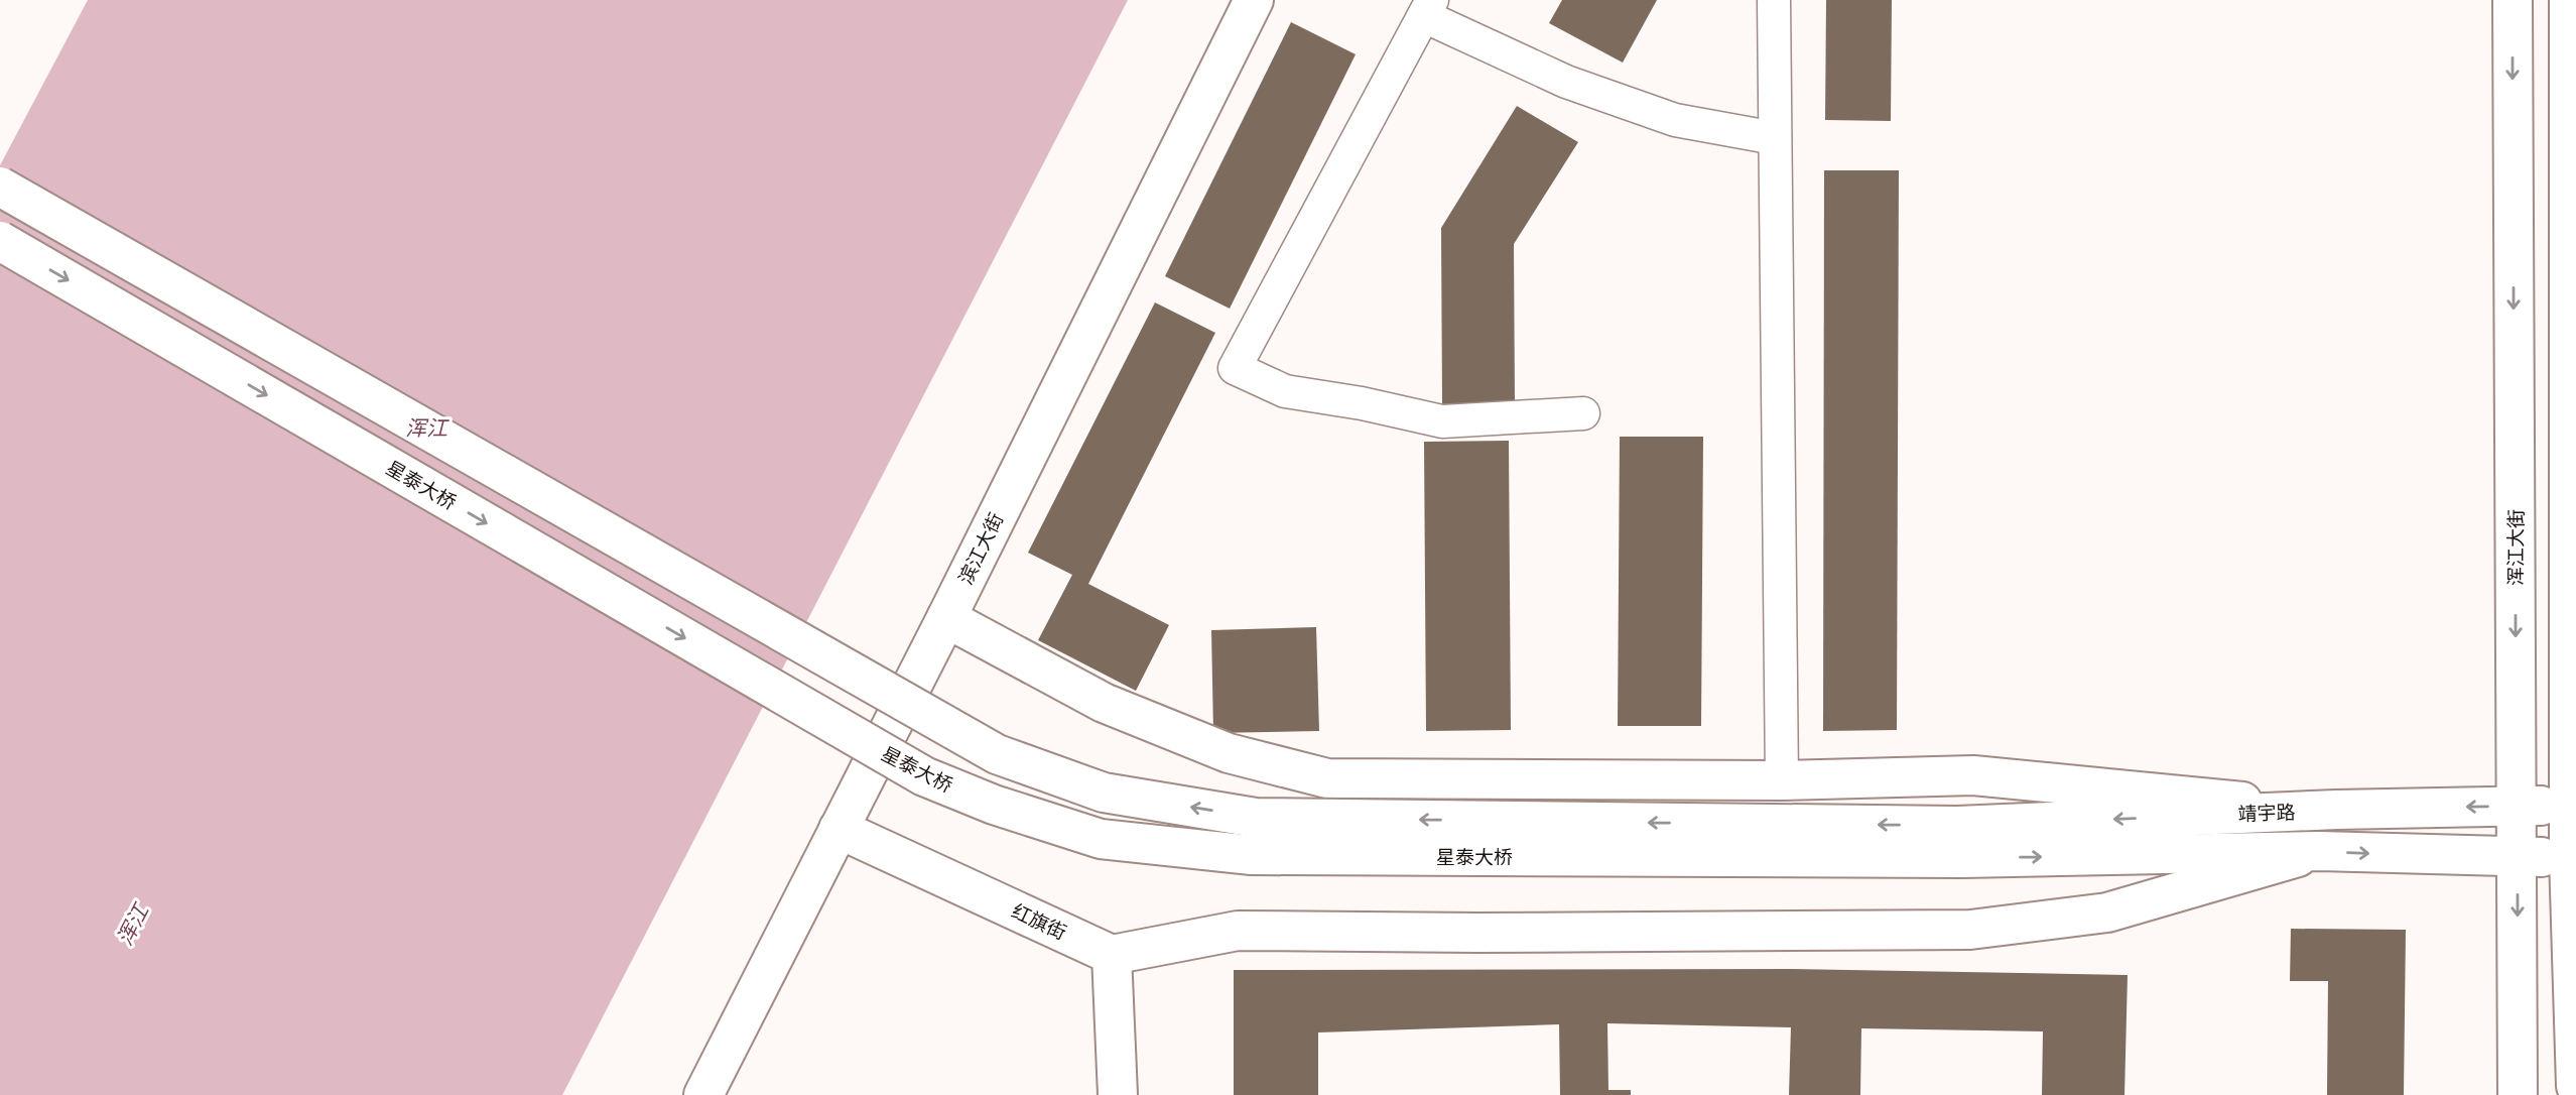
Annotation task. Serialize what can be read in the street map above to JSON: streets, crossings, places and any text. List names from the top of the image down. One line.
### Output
{"streets":{"main road":["星泰大桥","浑江大街","滨江大街","靖宇路","红旗街"]},"crossings":[["星泰大桥","靖宇路"],["浑江大街","靖宇路"],["滨江大街","红旗街"]],"water":["浑江"]}
